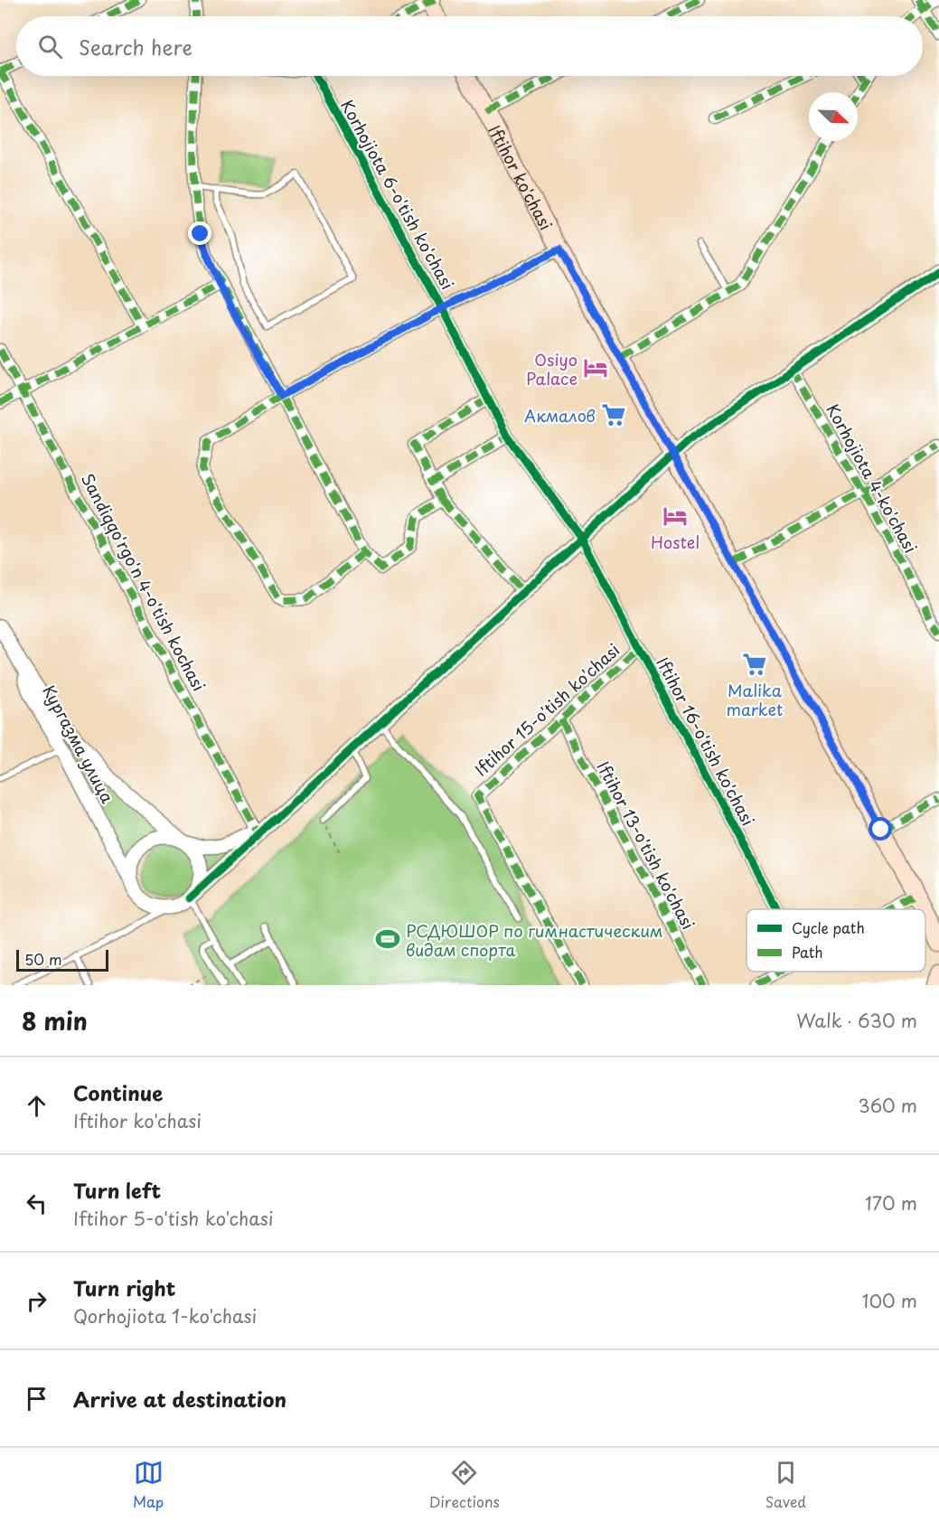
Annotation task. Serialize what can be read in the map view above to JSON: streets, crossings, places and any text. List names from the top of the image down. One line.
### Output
{"streets":{"main road":["Iftihor ko'chasi"],"street":["Korhojiota 6-o'tish ko'chasi","Korhojiota 4-ko'chasi","Sandiqqo'rgo'n 4-o'tish kochasi","Iftihor 15-o'tish ko'chasi","Iftihor 16-o'tish ko'chasi","Кургазма улица","Iftihor 13-o'tish ko'chasi"]},"crossings":[["Korhojiota 6-o'tish ko'chasi","Iftihor 16-o'tish ko'chasi"],["Iftihor 15-o'tish ko'chasi","Iftihor 16-o'tish ko'chasi"],["Iftihor 15-o'tish ko'chasi","Iftihor 13-o'tish ko'chasi"]],"places":{"hotel":["Osiyo Palace","Hostel"],"supermarket":["Акмалов","Malika market"],"sports":["РСДЮШОР по гимнастическим видам спорта"]},"legend":["Cycle path","Path"],"scale_bar":"50 m","north":"bottom right","page":{"search":"Search here","scale":"50 m","heading":["8 min","Walk · 630 m"],"list":[["Continue","Iftihor ko'chasi","360 m"],["Turn left","Iftihor 5-o'tish ko'chasi","170 m"],["Turn right","Qorhojiota 1-ko'chasi","100 m"],"Arrive at destination"],"nav":["Map","Directions","Saved"]}}
